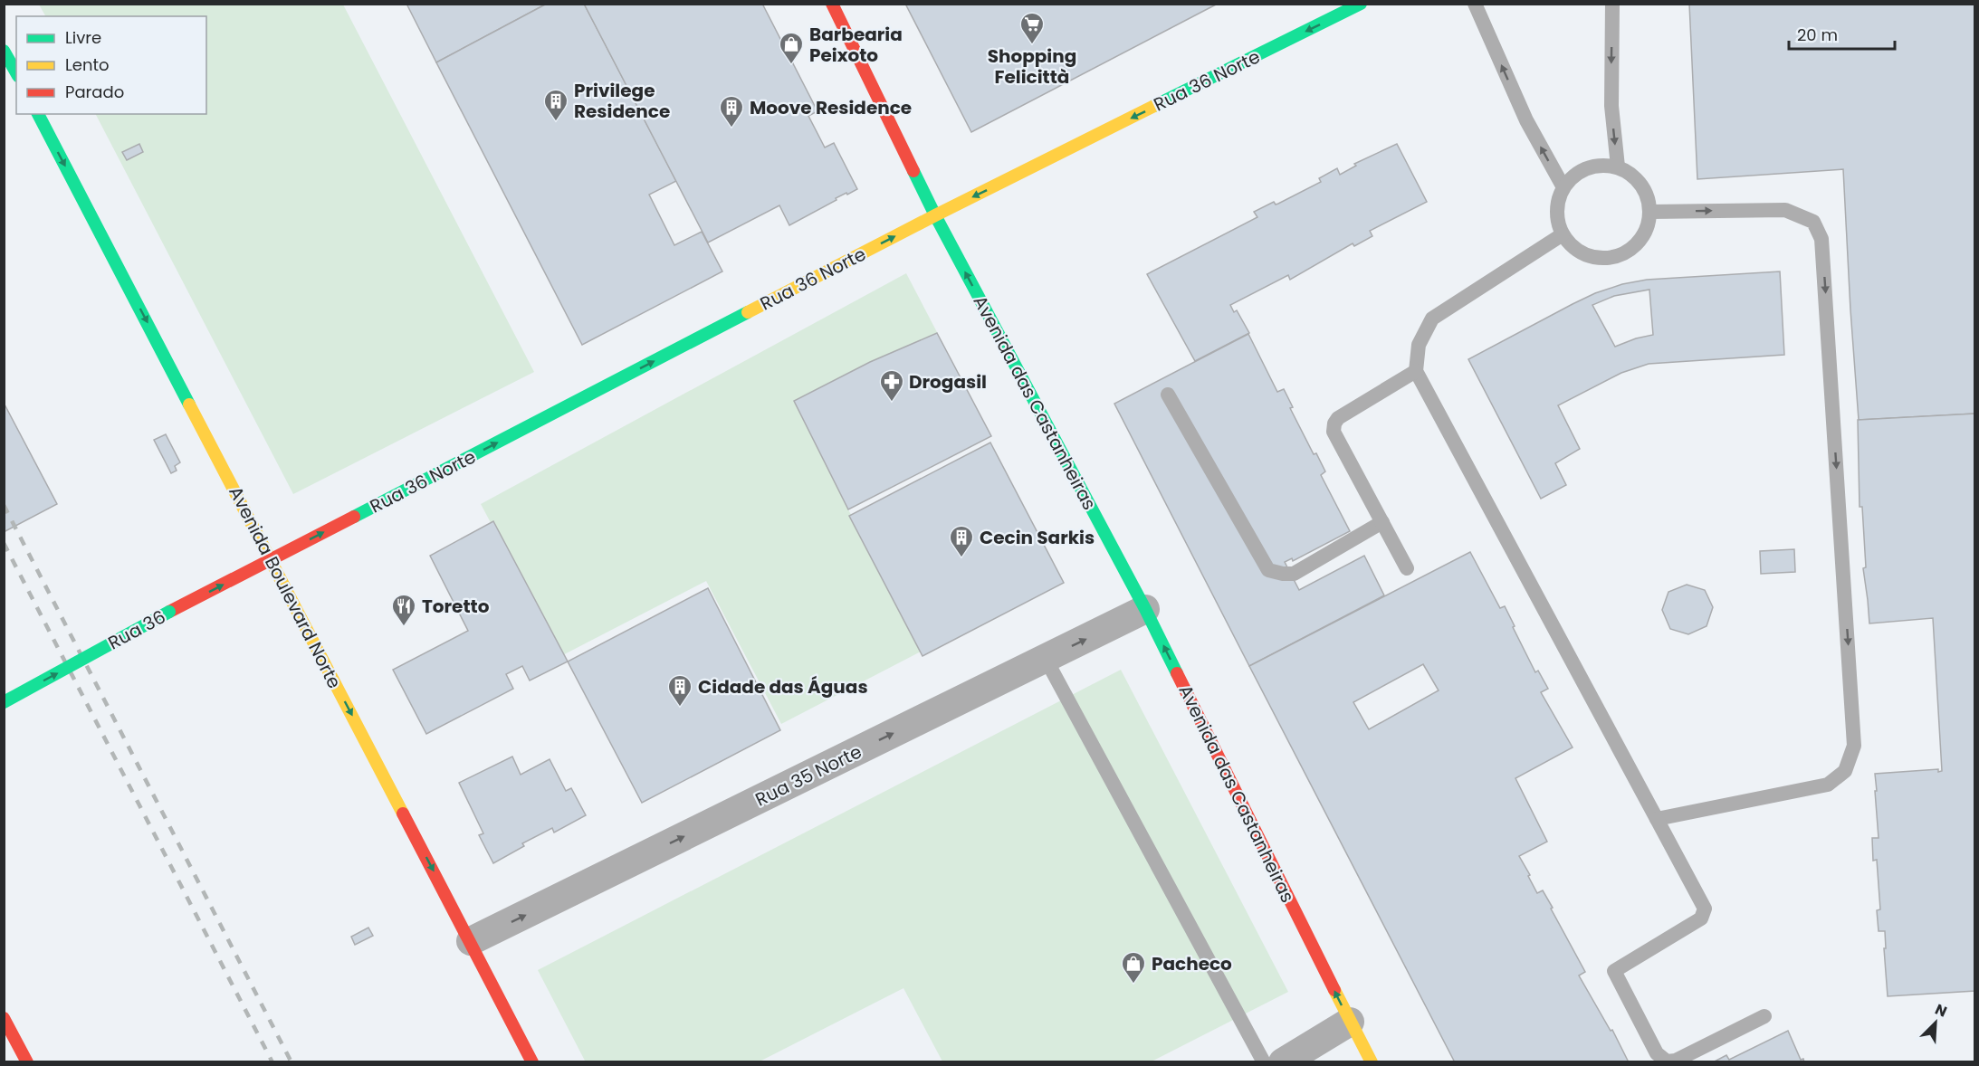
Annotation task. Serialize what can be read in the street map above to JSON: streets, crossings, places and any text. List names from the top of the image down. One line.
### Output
{"streets":{"street":["Rua 36 Norte","Avenida das Castanheiras","Avenida Boulevard Norte","Rua 36","Rua 35 Norte"]},"crossings":[["Rua 36 Norte","Avenida das Castanheiras"],["Rua 36 Norte","Avenida Boulevard Norte"],["Rua 36 Norte","Rua 36"],["Avenida das Castanheiras","Rua 35 Norte"],["Avenida Boulevard Norte","Rua 36"],["Avenida Boulevard Norte","Rua 35 Norte"]],"one_way":["Avenida das Castanheiras","Avenida Boulevard Norte","Rua 36","Rua 35 Norte"],"places":{"supermarket":["Shopping Felicittà"],"shop":["Barbearia Peixoto","Pacheco"],"building":["Privilege Residence","Moove Residence","Cecin Sarkis","Cidade das Águas"],"pharmacy":["Drogasil"],"restaurant":["Toretto"]},"legend":["Livre","Lento","Parado"],"scale_bar":"20 m","north":"top right"}
